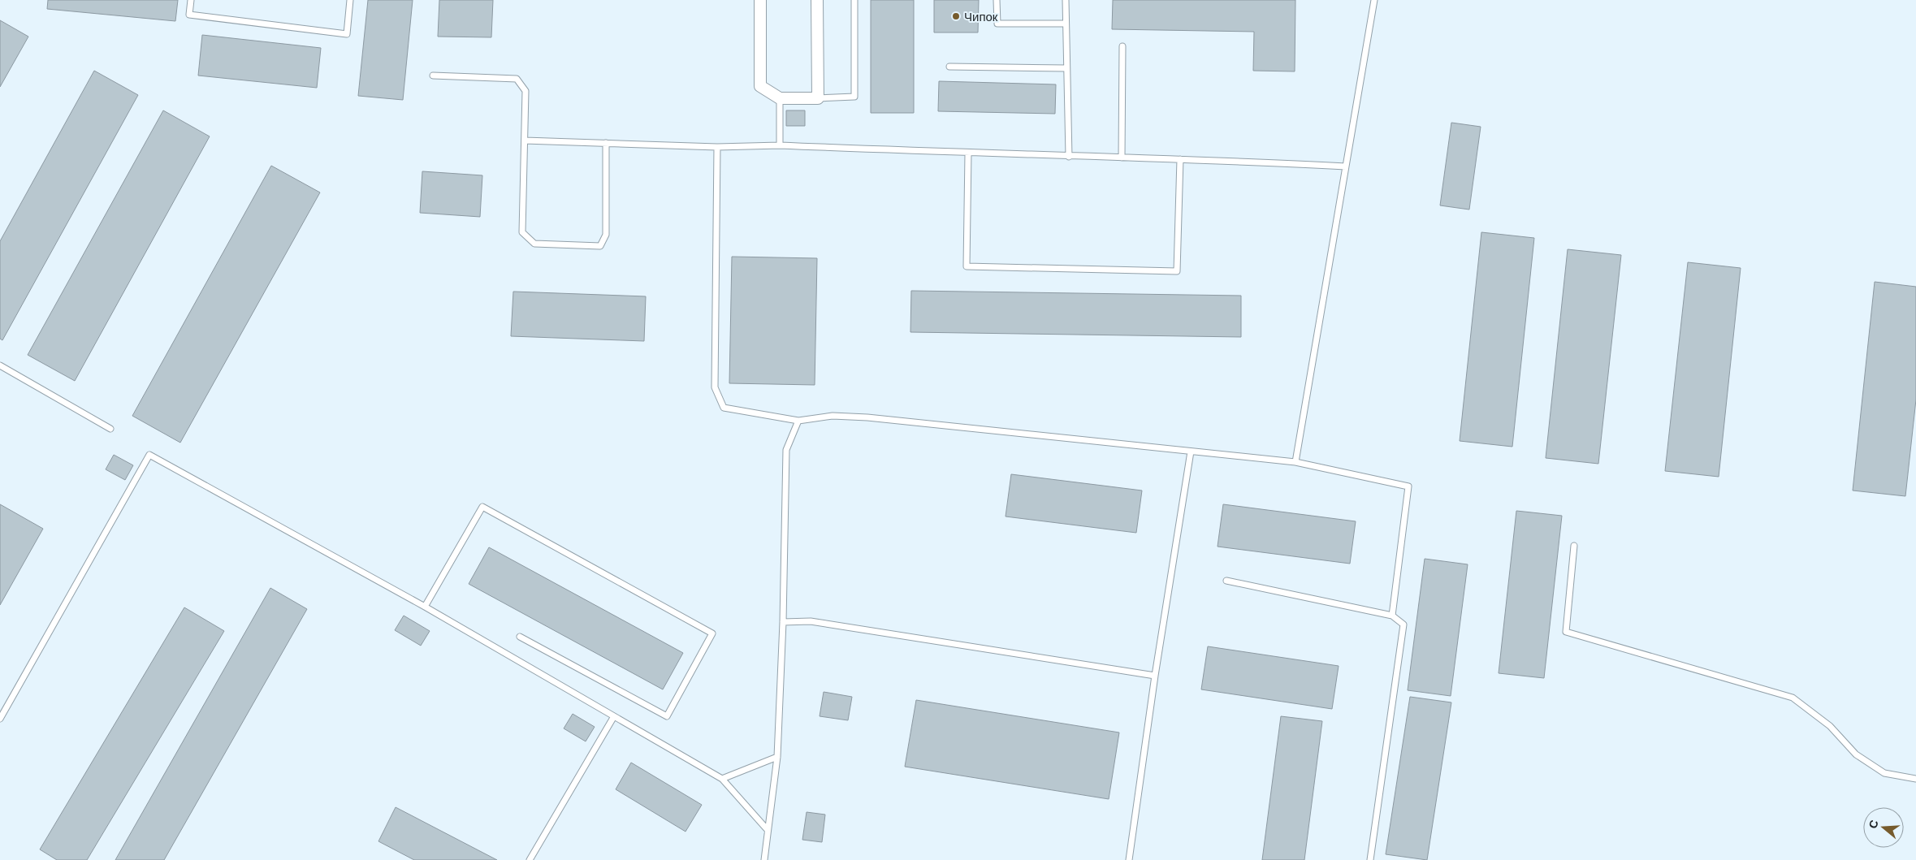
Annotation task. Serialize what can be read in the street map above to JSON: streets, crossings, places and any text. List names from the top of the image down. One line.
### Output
{"places":["Чипок"],"north":"left"}
